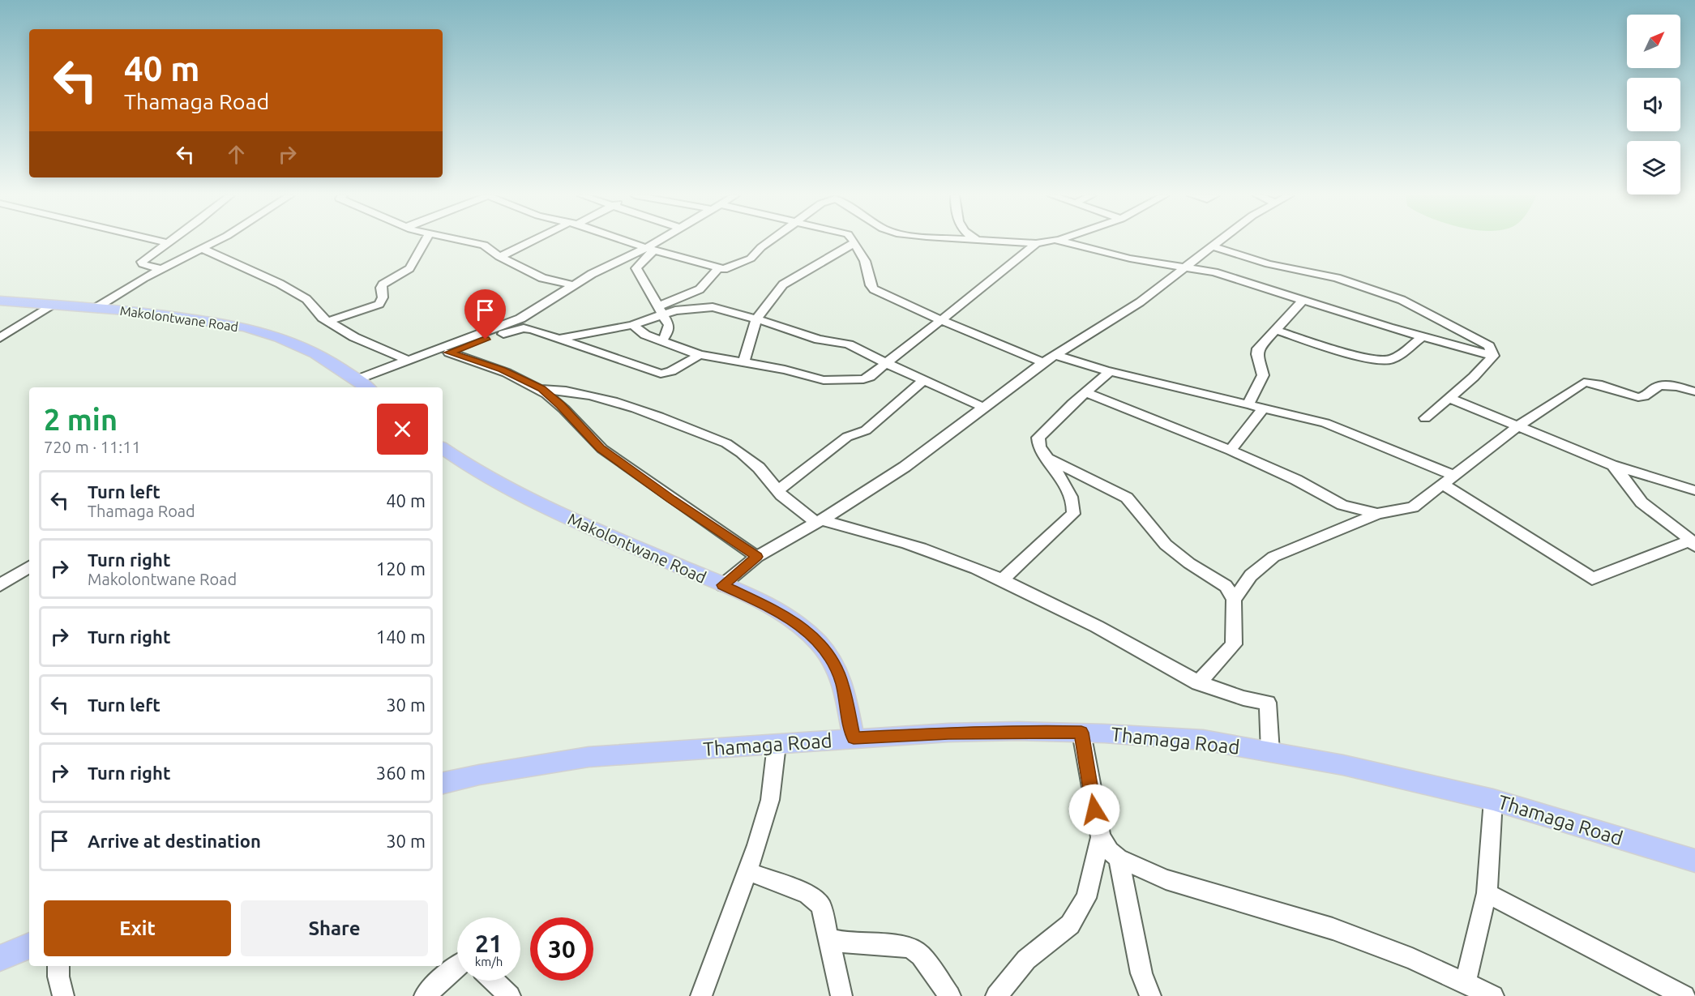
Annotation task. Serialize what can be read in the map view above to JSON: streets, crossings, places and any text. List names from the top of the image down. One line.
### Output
{"streets":{"main road":["Makolontwane Road","Thamaga Road"]},"crossings":[["Makolontwane Road","Thamaga Road"]],"north":"top right","page":{"turn":["40 m","Thamaga Road"],"heading":["2 min","720 m · 11:11"],"list":[{"name":"Turn left","note":"Thamaga Road","value":"40 m"},{"name":"Turn right","note":"Makolontwane Road","value":"120 m"},{"name":"Turn right","value":"140 m"},{"name":"Turn left","value":"30 m"},{"name":"Turn right","value":"360 m"},{"name":"Arrive at destination","value":"30 m"}],"buttons":["Exit","Share"],"speed":"21 km/h","limit":"30"}}
